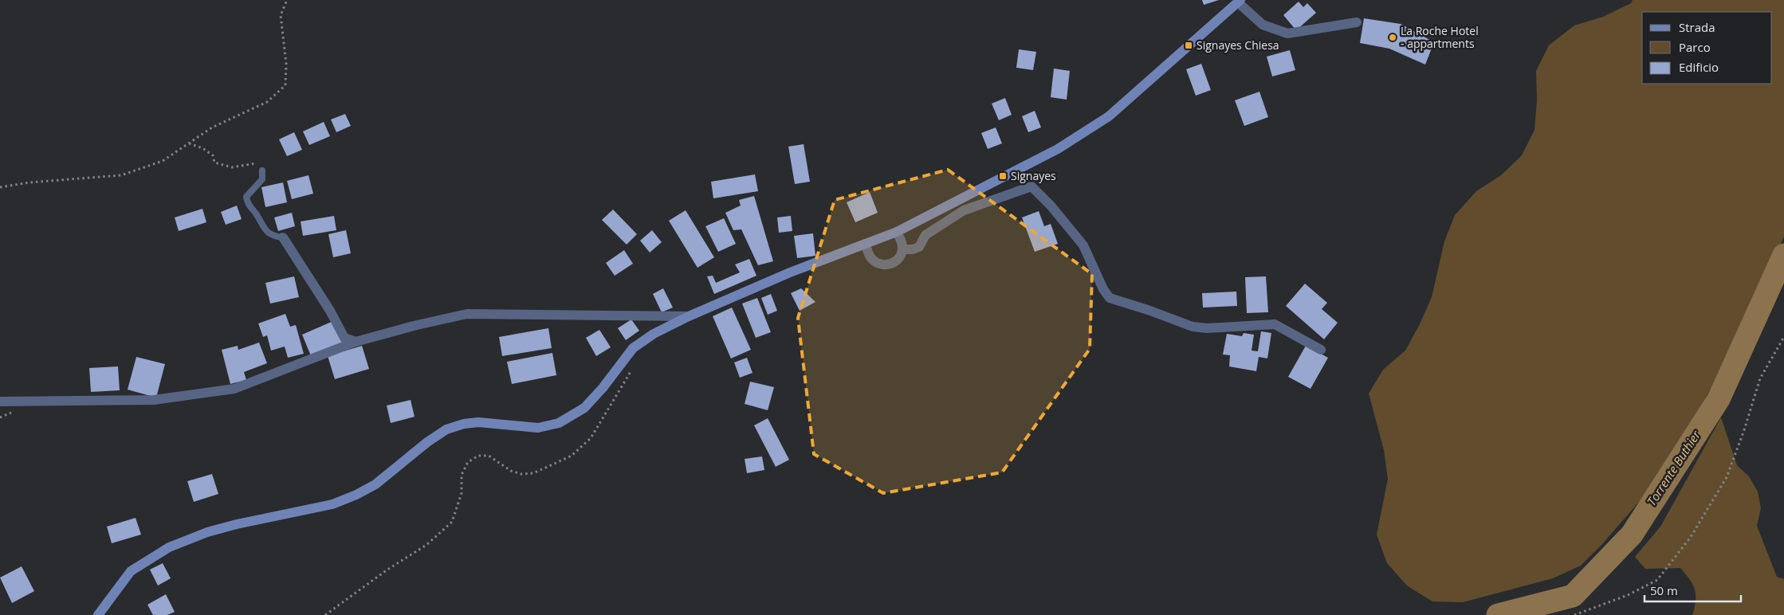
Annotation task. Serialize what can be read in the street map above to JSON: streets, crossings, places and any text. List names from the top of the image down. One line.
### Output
{"water":["Torrente Buthier"],"places":{"other":["La Roche Hotel - appartments"],"transit":["Signayes Chiesa","Signayes"]},"legend":["Strada","Parco","Edificio"],"scale_bar":"50 m"}
